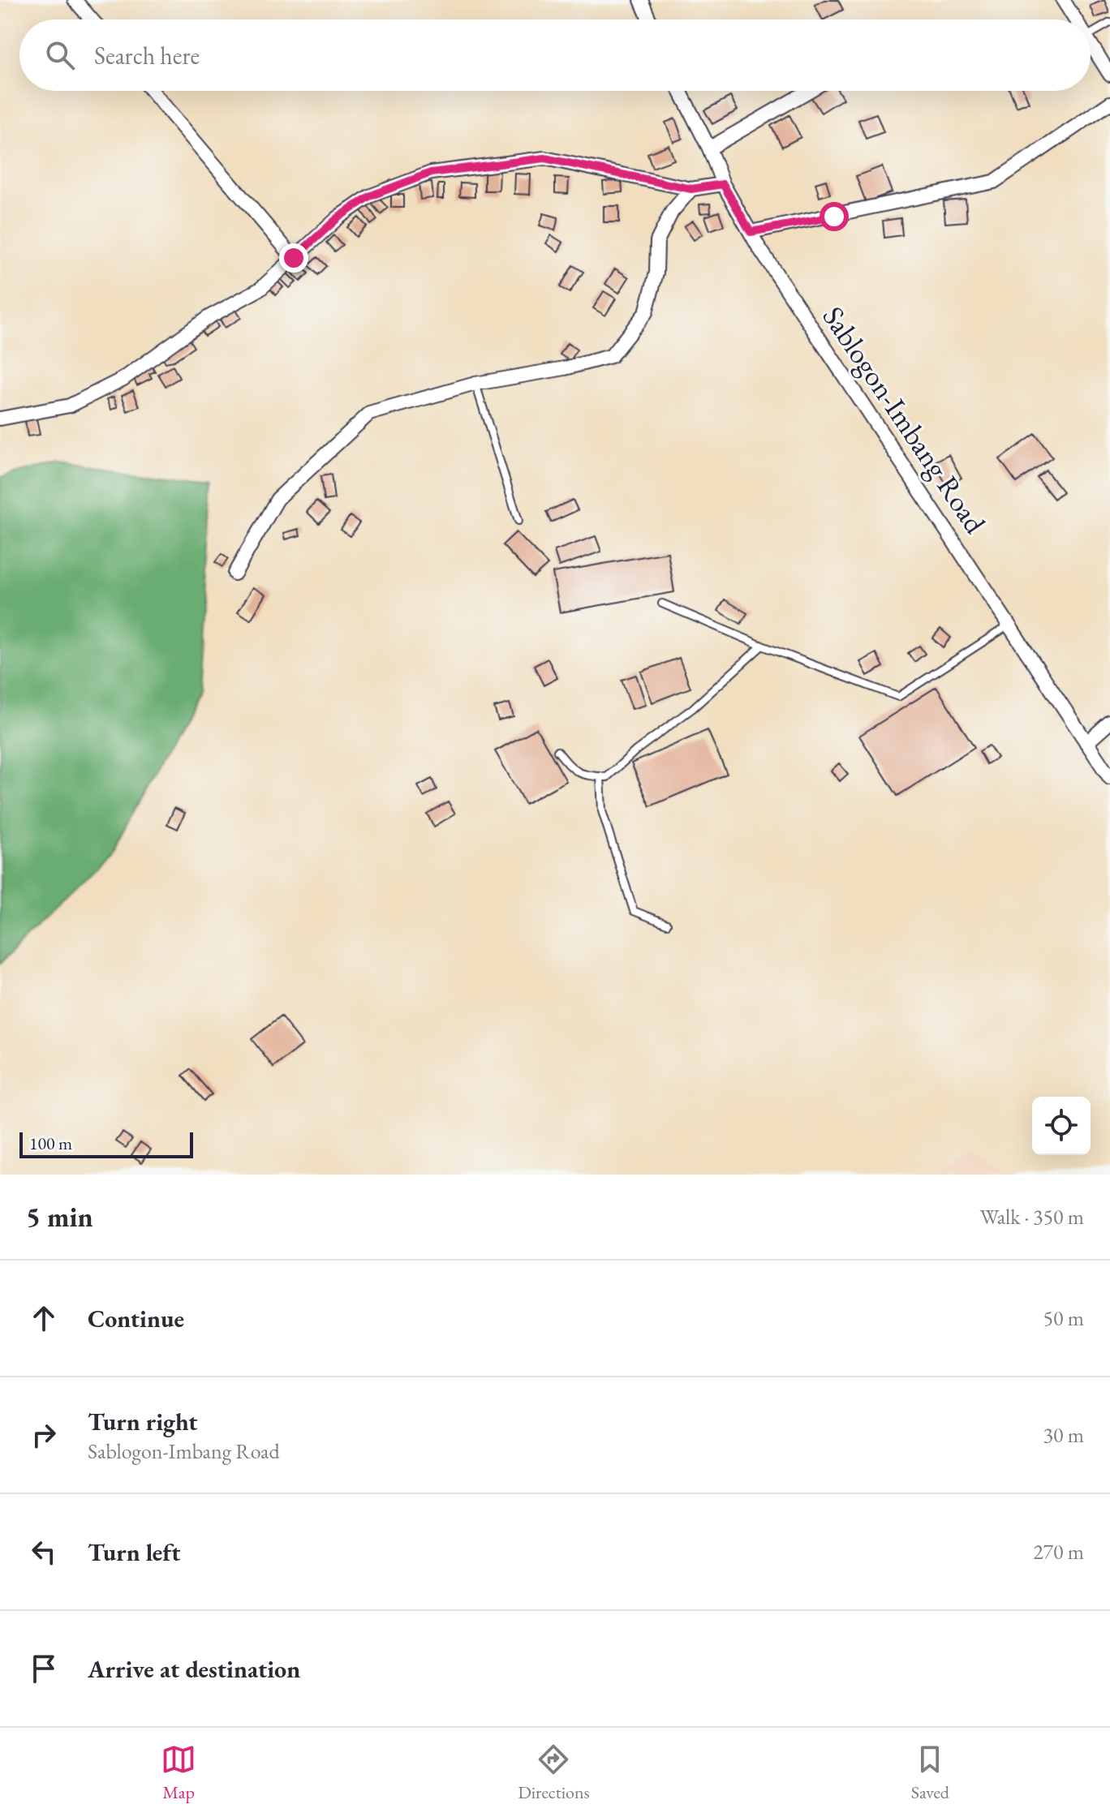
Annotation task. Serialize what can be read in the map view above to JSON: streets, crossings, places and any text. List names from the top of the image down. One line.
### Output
{"streets":{"street":["Sablogon-Imbang Road"]},"scale_bar":"100 m","page":{"search":"Search here","scale":"100 m","heading":["5 min","Walk · 350 m"],"list":[["Continue","50 m"],["Turn right","Sablogon-Imbang Road","30 m"],["Turn left","270 m"],"Arrive at destination"],"nav":["Map","Directions","Saved"]}}
